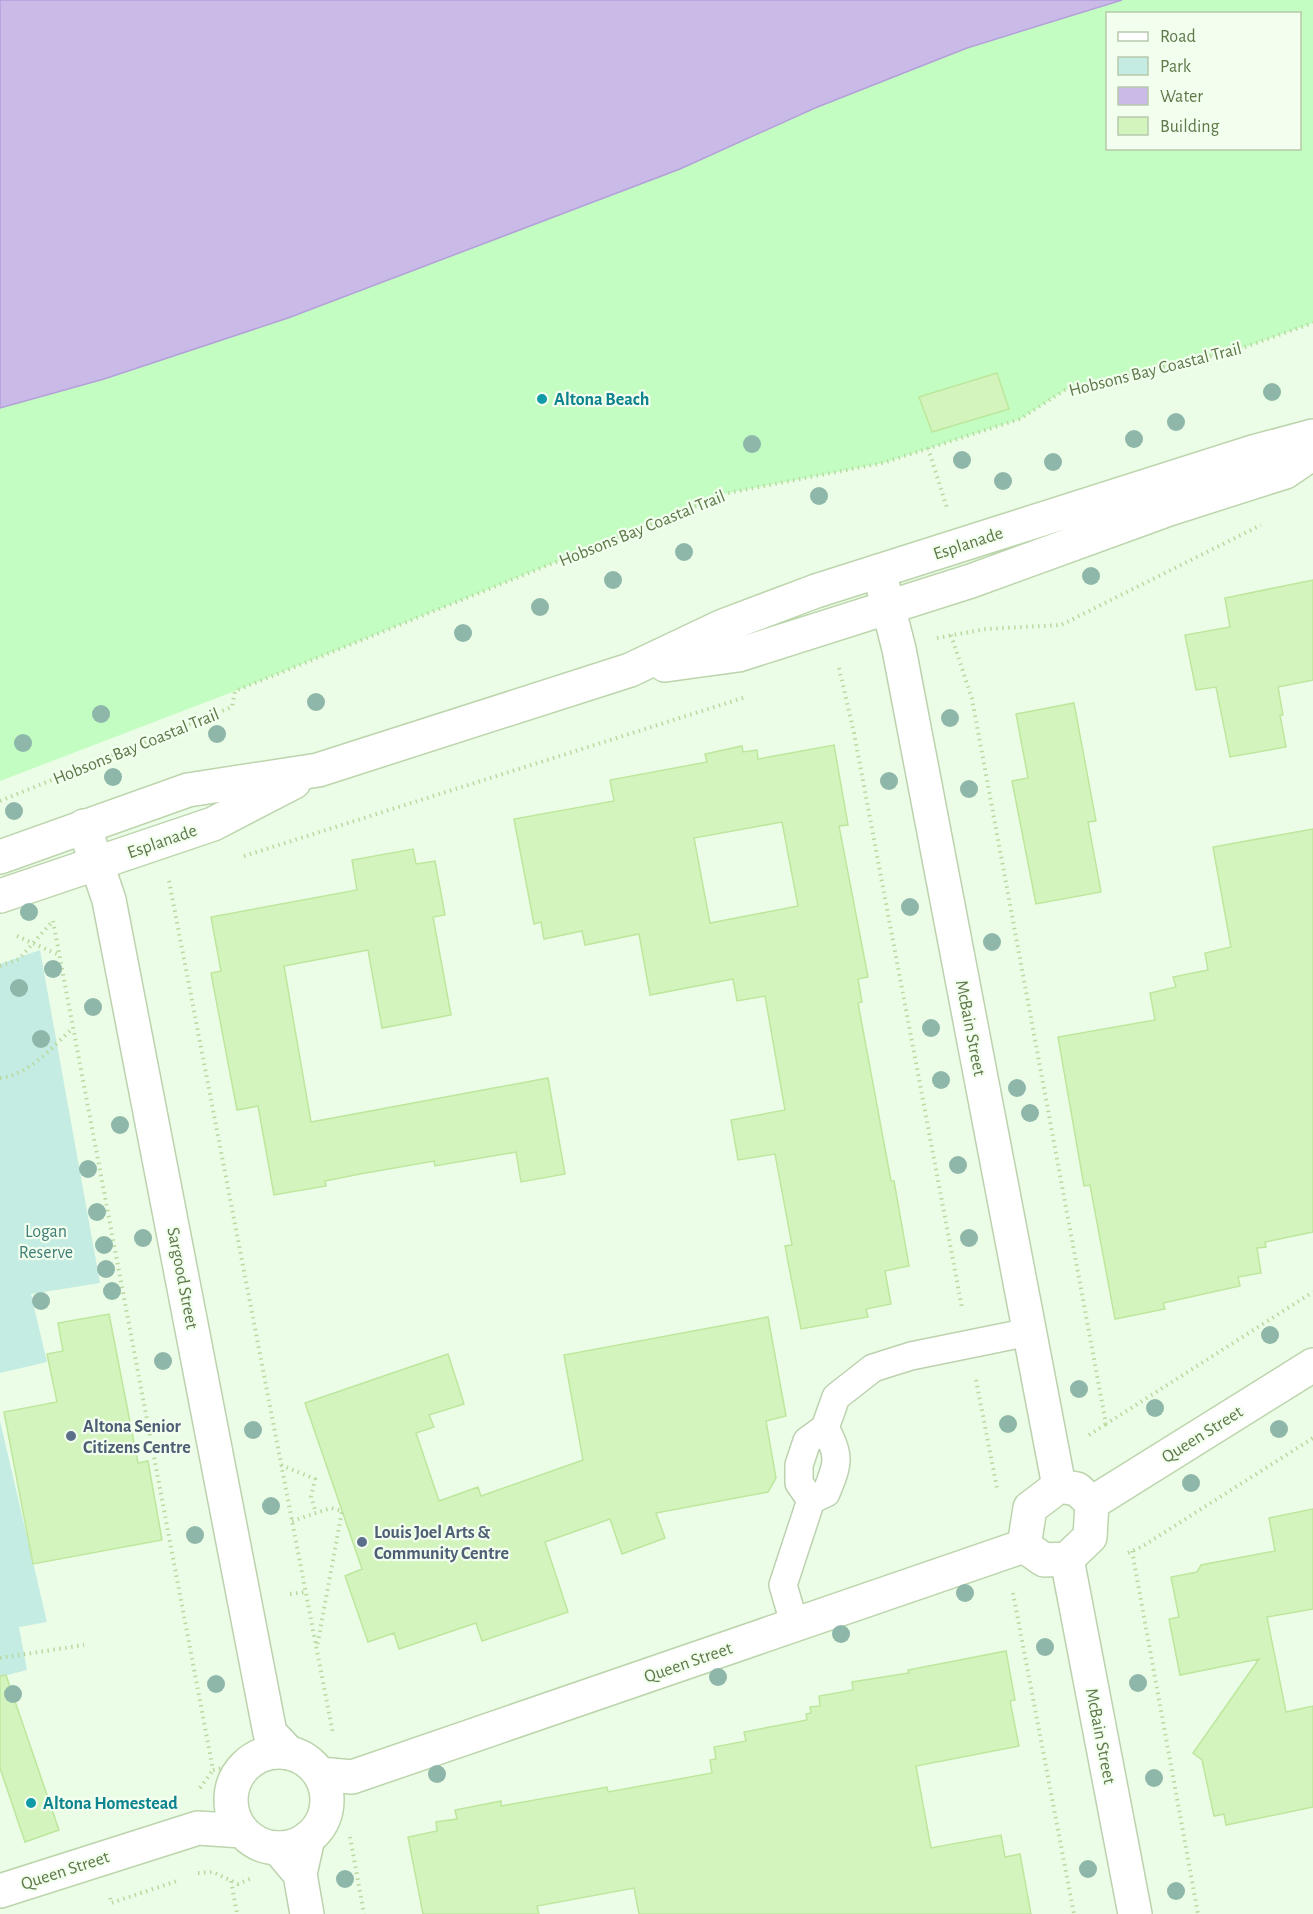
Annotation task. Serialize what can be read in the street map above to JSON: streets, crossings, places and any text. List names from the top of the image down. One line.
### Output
{"streets":{"street":["Esplanade","McBain Street","Sargood Street","Queen Street"],"path":["Hobsons Bay Coastal Trail"]},"crossings":[["Esplanade","McBain Street"],["Esplanade","Sargood Street"],["McBain Street","Queen Street"],["Sargood Street","Queen Street"]],"parks":["Logan Reserve"],"places":["Altona Beach","Altona Senior Citizens Centre","Louis Joel Arts & Community Centre","Altona Homestead"],"legend":["Road","Park","Water","Building"]}
